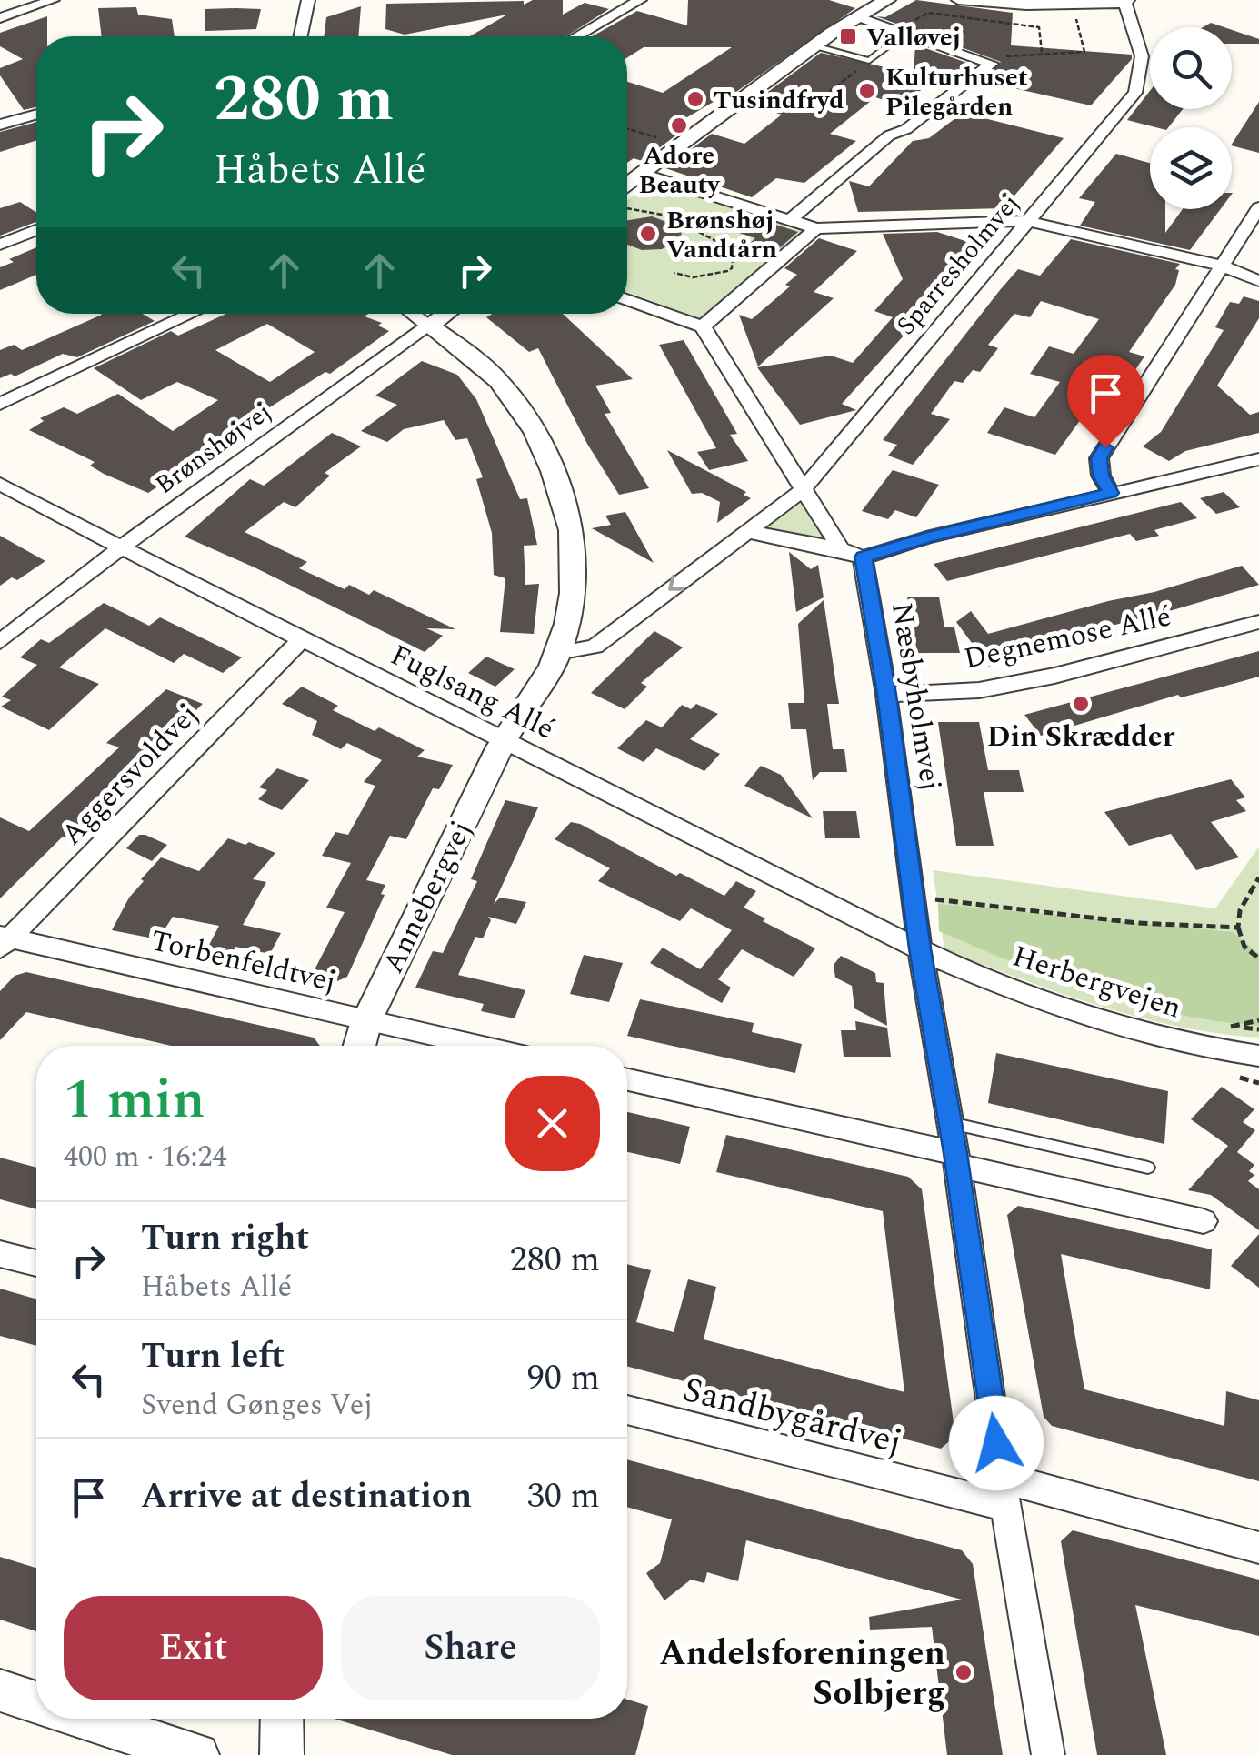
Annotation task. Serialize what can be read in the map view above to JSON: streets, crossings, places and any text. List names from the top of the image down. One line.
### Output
{"streets":{"street":["Sparresholmvej","Brønshøjvej","Degnemose Allé","Fuglsang Allé","Næsbyholmvej","Aggersvoldvej","Annebergvej","Torbenfeldtvej","Herbergvejen","Sandbygårdvej"]},"crossings":[["Sparresholmvej","Næsbyholmvej"],["Sparresholmvej","Annebergvej"],["Brønshøjvej","Fuglsang Allé"],["Brønshøjvej","Annebergvej"],["Degnemose Allé","Næsbyholmvej"],["Fuglsang Allé","Næsbyholmvej"],["Fuglsang Allé","Aggersvoldvej"],["Fuglsang Allé","Annebergvej"],["Fuglsang Allé","Herbergvejen"],["Næsbyholmvej","Herbergvejen"],["Næsbyholmvej","Sandbygårdvej"],["Aggersvoldvej","Torbenfeldtvej"],["Annebergvej","Torbenfeldtvej"]],"places":{"transit":["Valløvej"],"other":["Kulturhuset Pilegården","Tusindfryd","Adore Beauty","Brønshøj Vandtårn","Din Skrædder","Andelsforeningen Solbjerg"]},"page":{"turn":["280 m","Håbets Allé"],"heading":["1 min","400 m · 16:24"],"list":[{"name":"Turn right","note":"Håbets Allé","value":"280 m"},{"name":"Turn left","note":"Svend Gønges Vej","value":"90 m"},{"name":"Arrive at destination","value":"30 m"}],"buttons":["Exit","Share"]}}
